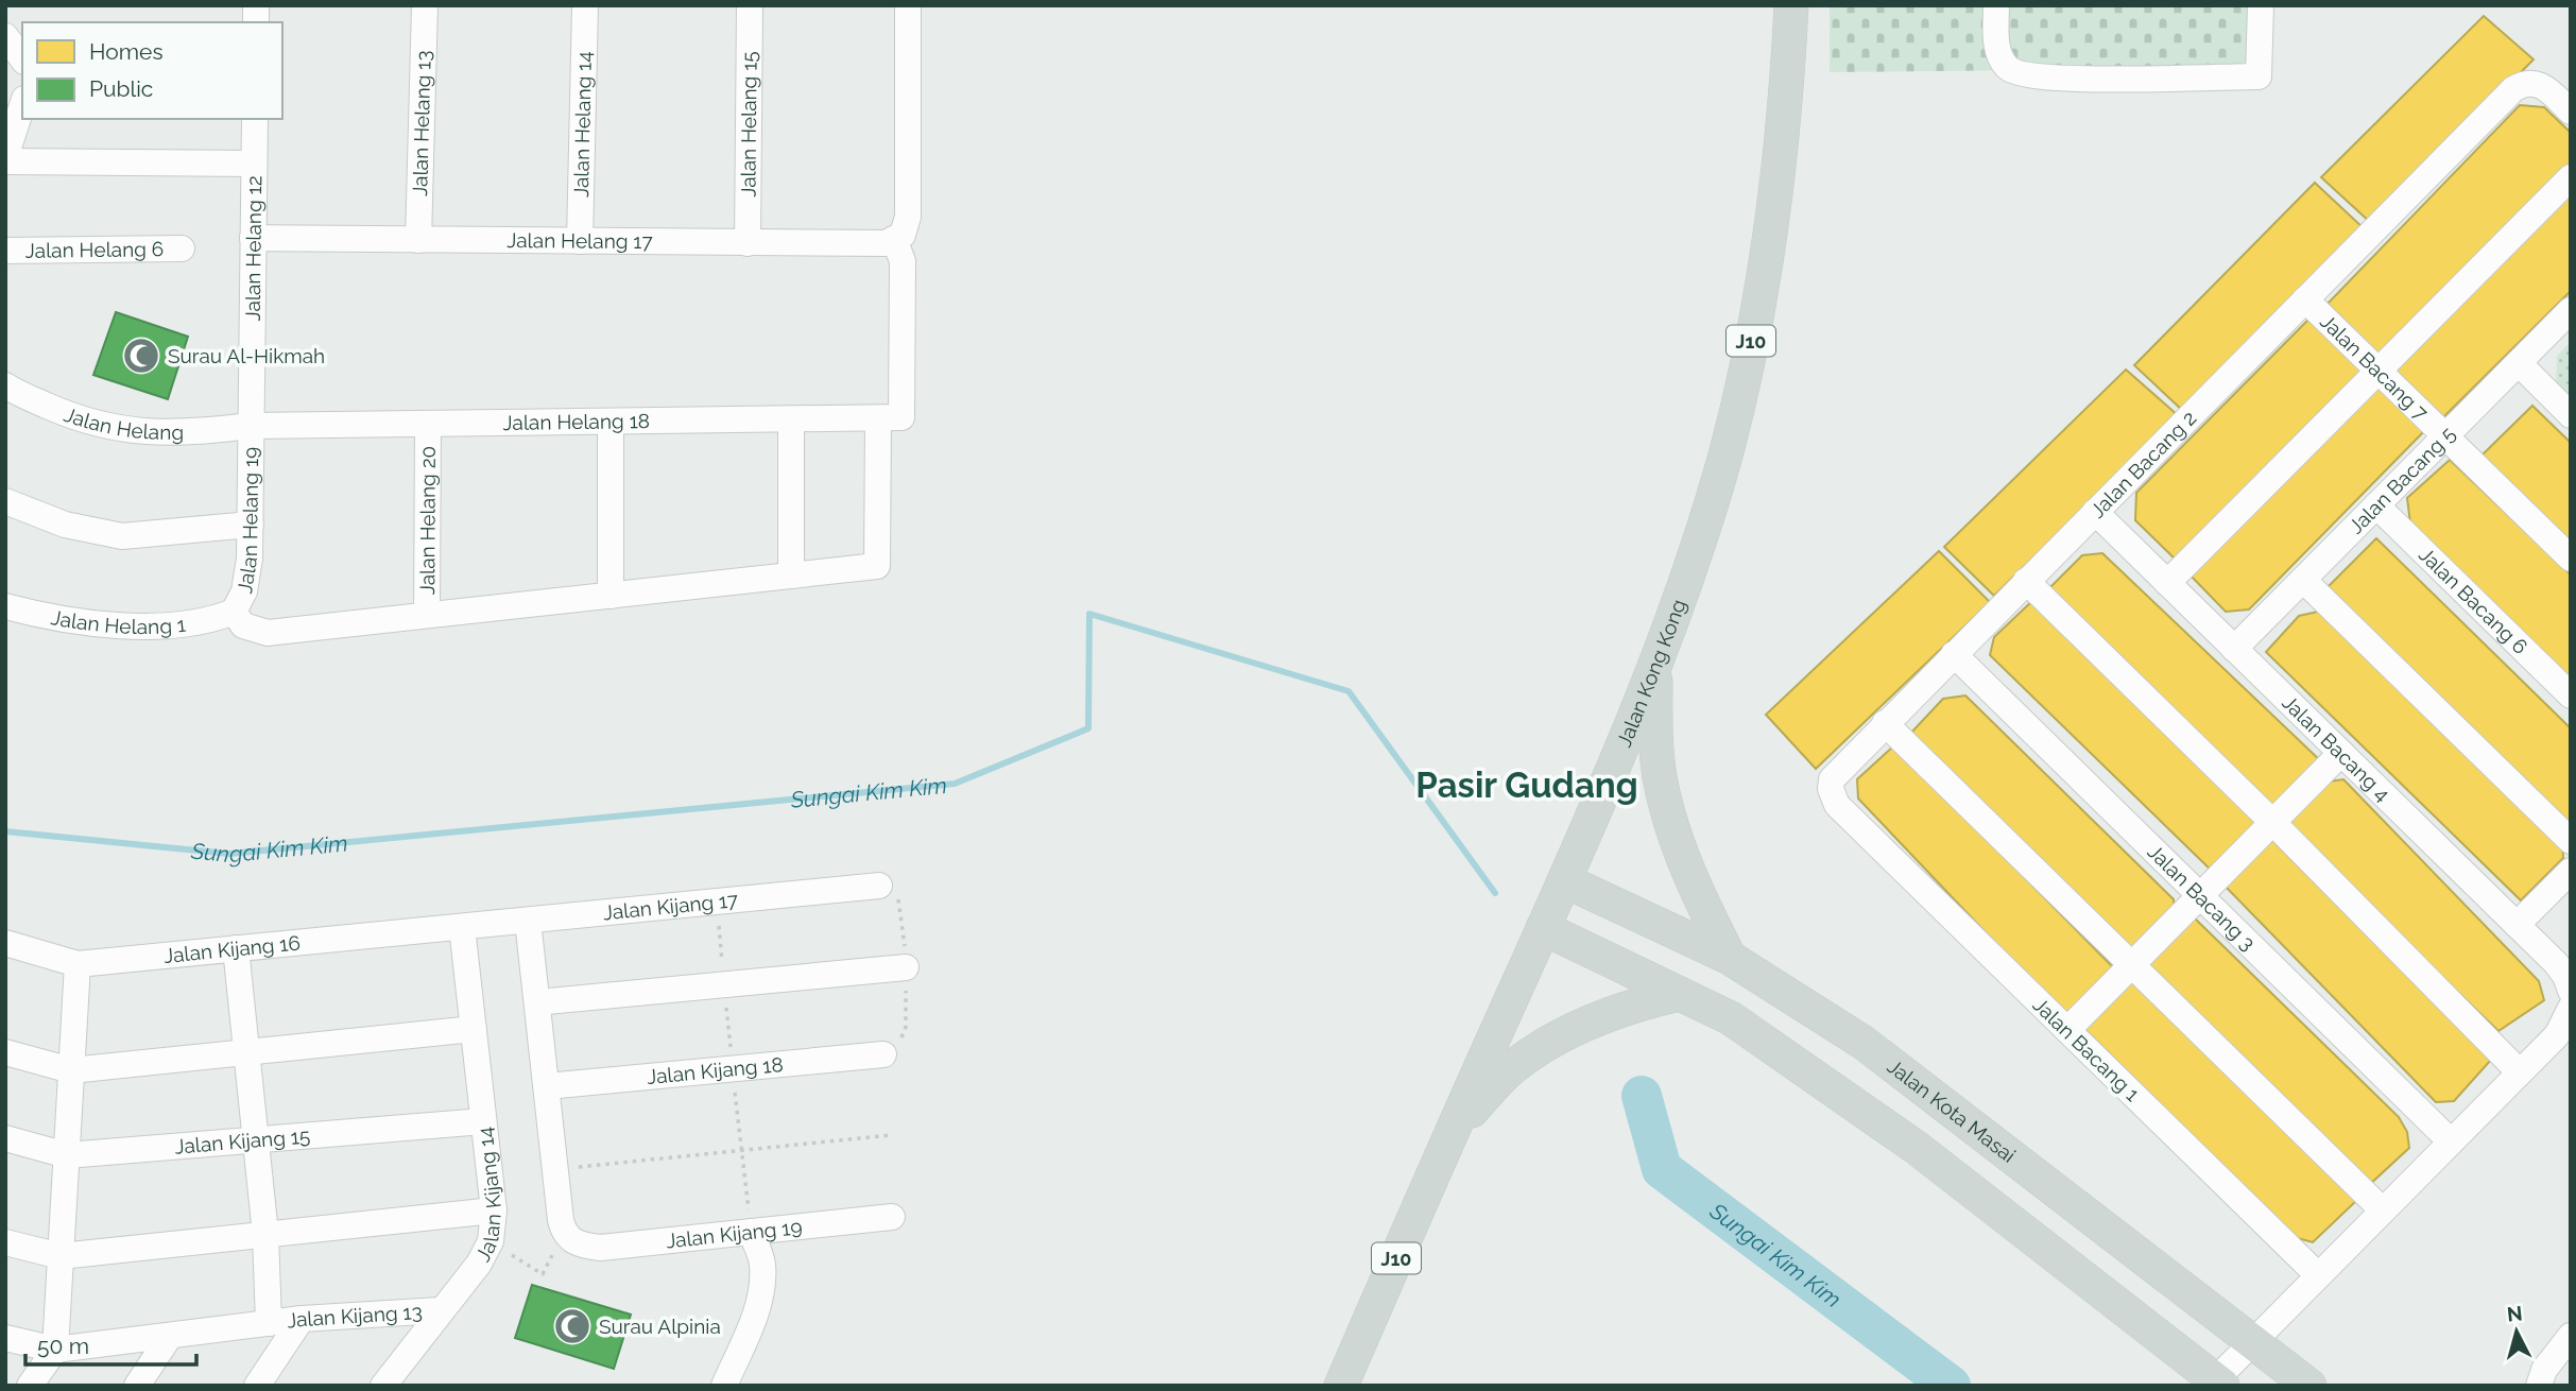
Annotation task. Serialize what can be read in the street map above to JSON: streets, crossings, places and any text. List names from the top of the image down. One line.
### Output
{"streets":{"main road":["J10","Jalan Kong Kong","Jalan Kota Masai"],"street":["Jalan Helang 13","Jalan Helang 14","Jalan Helang 15","Jalan Helang 17","Jalan Helang 6","Jalan Helang 12","Jalan Bacang 7","Jalan Helang","Jalan Helang 18","Jalan Bacang 2","Jalan Bacang 5","Jalan Helang 19","Jalan Helang 20","Jalan Bacang 6","Jalan Helang 1","Jalan Bacang 4","Jalan Bacang 3","Jalan Kijang 17","Jalan Kijang 16","Jalan Bacang 1","Jalan Kijang 18","Jalan Kijang 15","Jalan Kijang 14","Jalan Kijang 19","Jalan Kijang 13"]},"crossings":[["Jalan Helang 13","Jalan Helang 17"],["Jalan Helang 14","Jalan Helang 17"],["Jalan Helang 15","Jalan Helang 17"],["Jalan Helang 17","Jalan Helang 12"],["Jalan Helang 12","Jalan Helang"],["Jalan Helang 12","Jalan Helang 18"],["Jalan Helang 12","Jalan Helang 19"],["Jalan Bacang 7","Jalan Bacang 2"],["Jalan Bacang 7","Jalan Bacang 5"],["Jalan Helang","Jalan Helang 18"],["Jalan Helang","Jalan Helang 19"],["Jalan Helang 18","Jalan Helang 19"],["Jalan Helang 18","Jalan Helang 20"],["Jalan Bacang 2","Jalan Bacang 4"],["Jalan Bacang 2","Jalan Bacang 3"],["Jalan Bacang 2","Jalan Bacang 1"],["Jalan Bacang 5","Jalan Bacang 6"],["Jalan Bacang 5","Jalan Bacang 4"],["Jalan Helang 19","Jalan Helang 1"],["Jalan Kong Kong","Jalan Kota Masai"],["Jalan Kijang 17","Jalan Kijang 16"],["Jalan Kijang 17","Jalan Kijang 14"],["Jalan Kijang 16","Jalan Kijang 14"],["Jalan Kijang 15","Jalan Kijang 14"],["Jalan Kijang 14","Jalan Kijang 13"]],"districts":["Pasir Gudang"],"water":["Sungai Kim Kim"],"places":{"mosque":["Surau Al-Hikmah","Surau Alpinia"]},"legend":["Homes","Public"],"scale_bar":"50 m","north":"top"}
